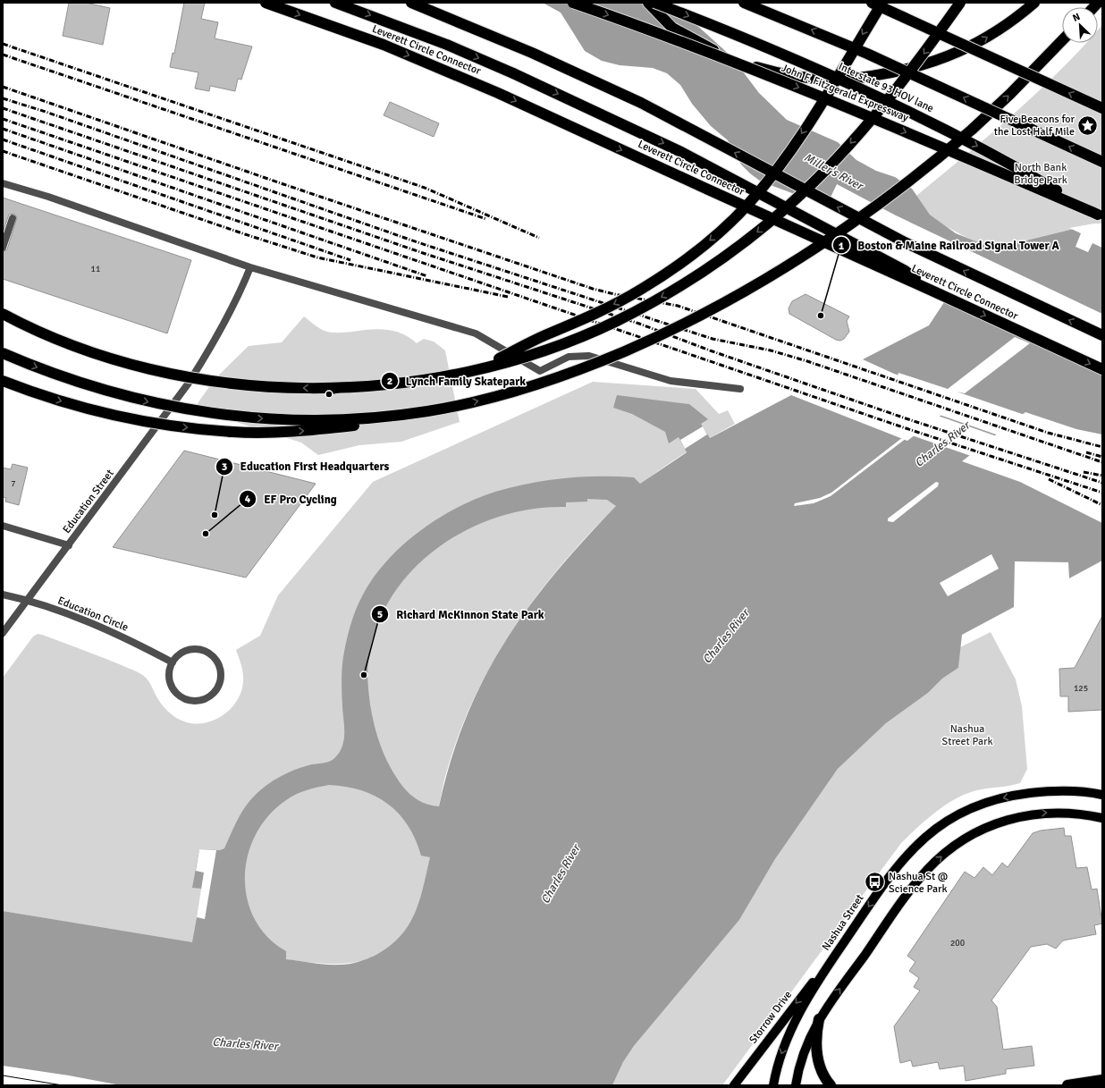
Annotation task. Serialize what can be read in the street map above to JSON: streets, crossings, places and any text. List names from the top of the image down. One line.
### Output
{"streets":{"highway":["Leverett Circle Connector","Interstate 93 HOV lane","John F. Fitzgerald Expressway"],"main road":["Nashua Street","Storrow Drive"],"street":["Education Street","Education Circle"]},"crossings":[["Interstate 93 HOV lane","John F. Fitzgerald Expressway"],["Education Street","Education Circle"],["Nashua Street","Storrow Drive"]],"water":["Miller's River","Charles River"],"parks":["North Bank Bridge Park","Nashua Street Park"],"places":{"place":["Five Beacons for the Lost Half Mile"],"other":["Boston & Maine Railroad Signal Tower A","Lynch Family Skatepark","Education First Headquarters","EF Pro Cycling","Richard McKinnon State Park"],"bus stop":["Nashua St @ Science Park"]},"house_numbers":["11","7","125","200"],"north":"top left"}
